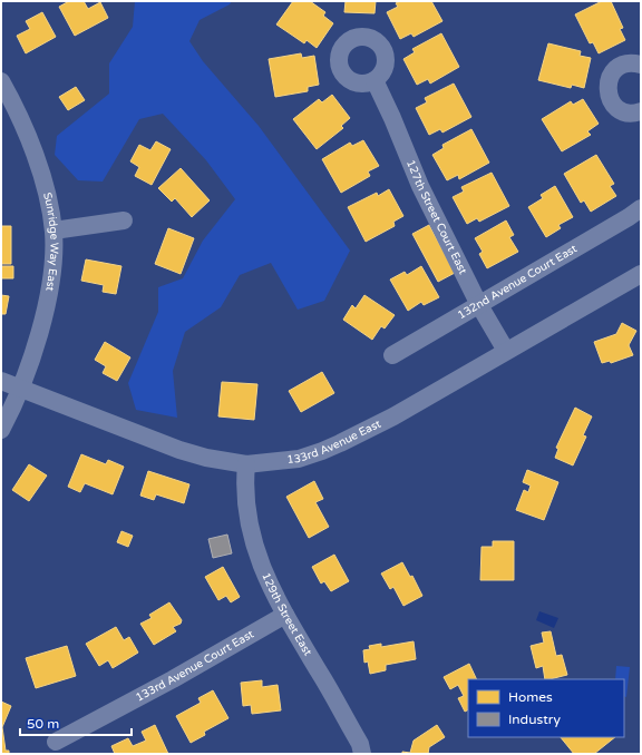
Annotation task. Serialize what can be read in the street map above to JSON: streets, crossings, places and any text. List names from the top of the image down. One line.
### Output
{"streets":{"street":["127th Street Court East","Sunridge Way East","132nd Avenue Court East","133rd Avenue East","129th Street East","133rd Avenue Court East"]},"crossings":[["127th Street Court East","132nd Avenue Court East"],["127th Street Court East","133rd Avenue East"],["Sunridge Way East","133rd Avenue East"],["133rd Avenue East","129th Street East"],["129th Street East","133rd Avenue Court East"]],"legend":["Homes","Industry"],"scale_bar":"50 m"}
